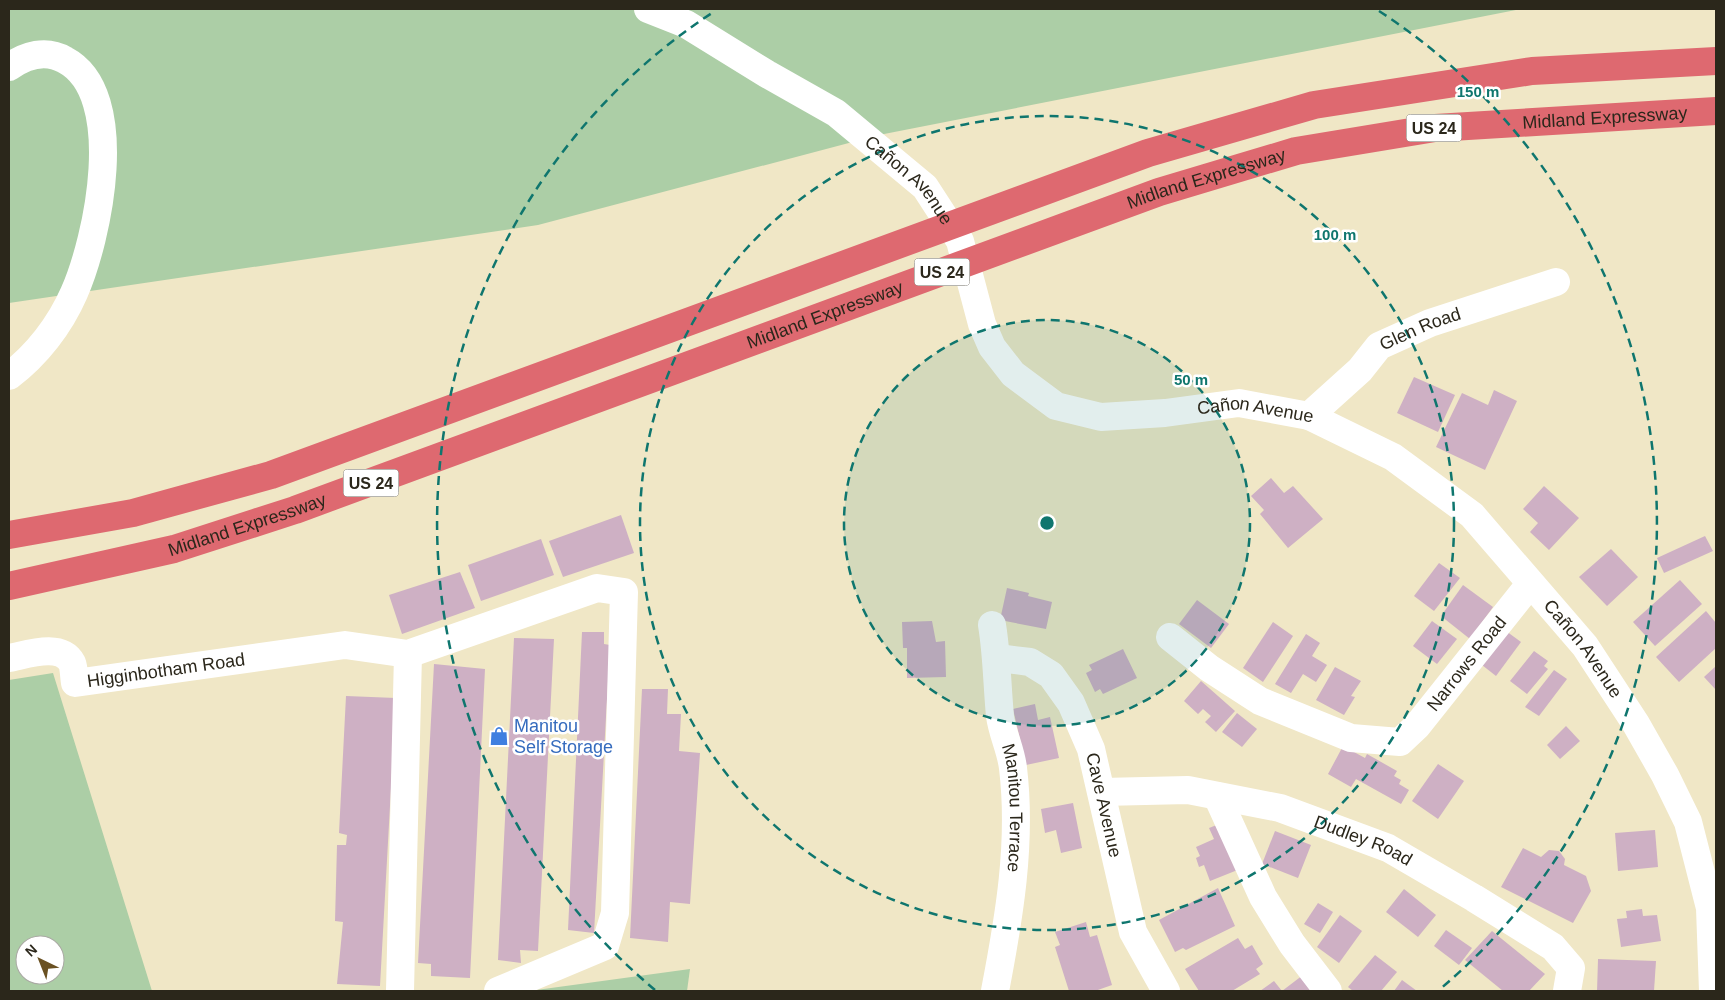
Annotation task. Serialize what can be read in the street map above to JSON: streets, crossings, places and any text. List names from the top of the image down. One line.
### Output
{"streets":{"highway":["Midland Expressway","US 24"],"street":["Cañon Avenue","Glen Road","Narrows Road","Higginbotham Road","Cave Avenue","Manitou Terrace","Dudley Road"]},"crossings":[["Cañon Avenue","Glen Road"],["Cañon Avenue","Narrows Road"],["Cave Avenue","Manitou Terrace"],["Cave Avenue","Dudley Road"]],"places":{"shop":["Manitou Self Storage"]},"north":"top left","rings":["150 m","100 m","50 m"]}
